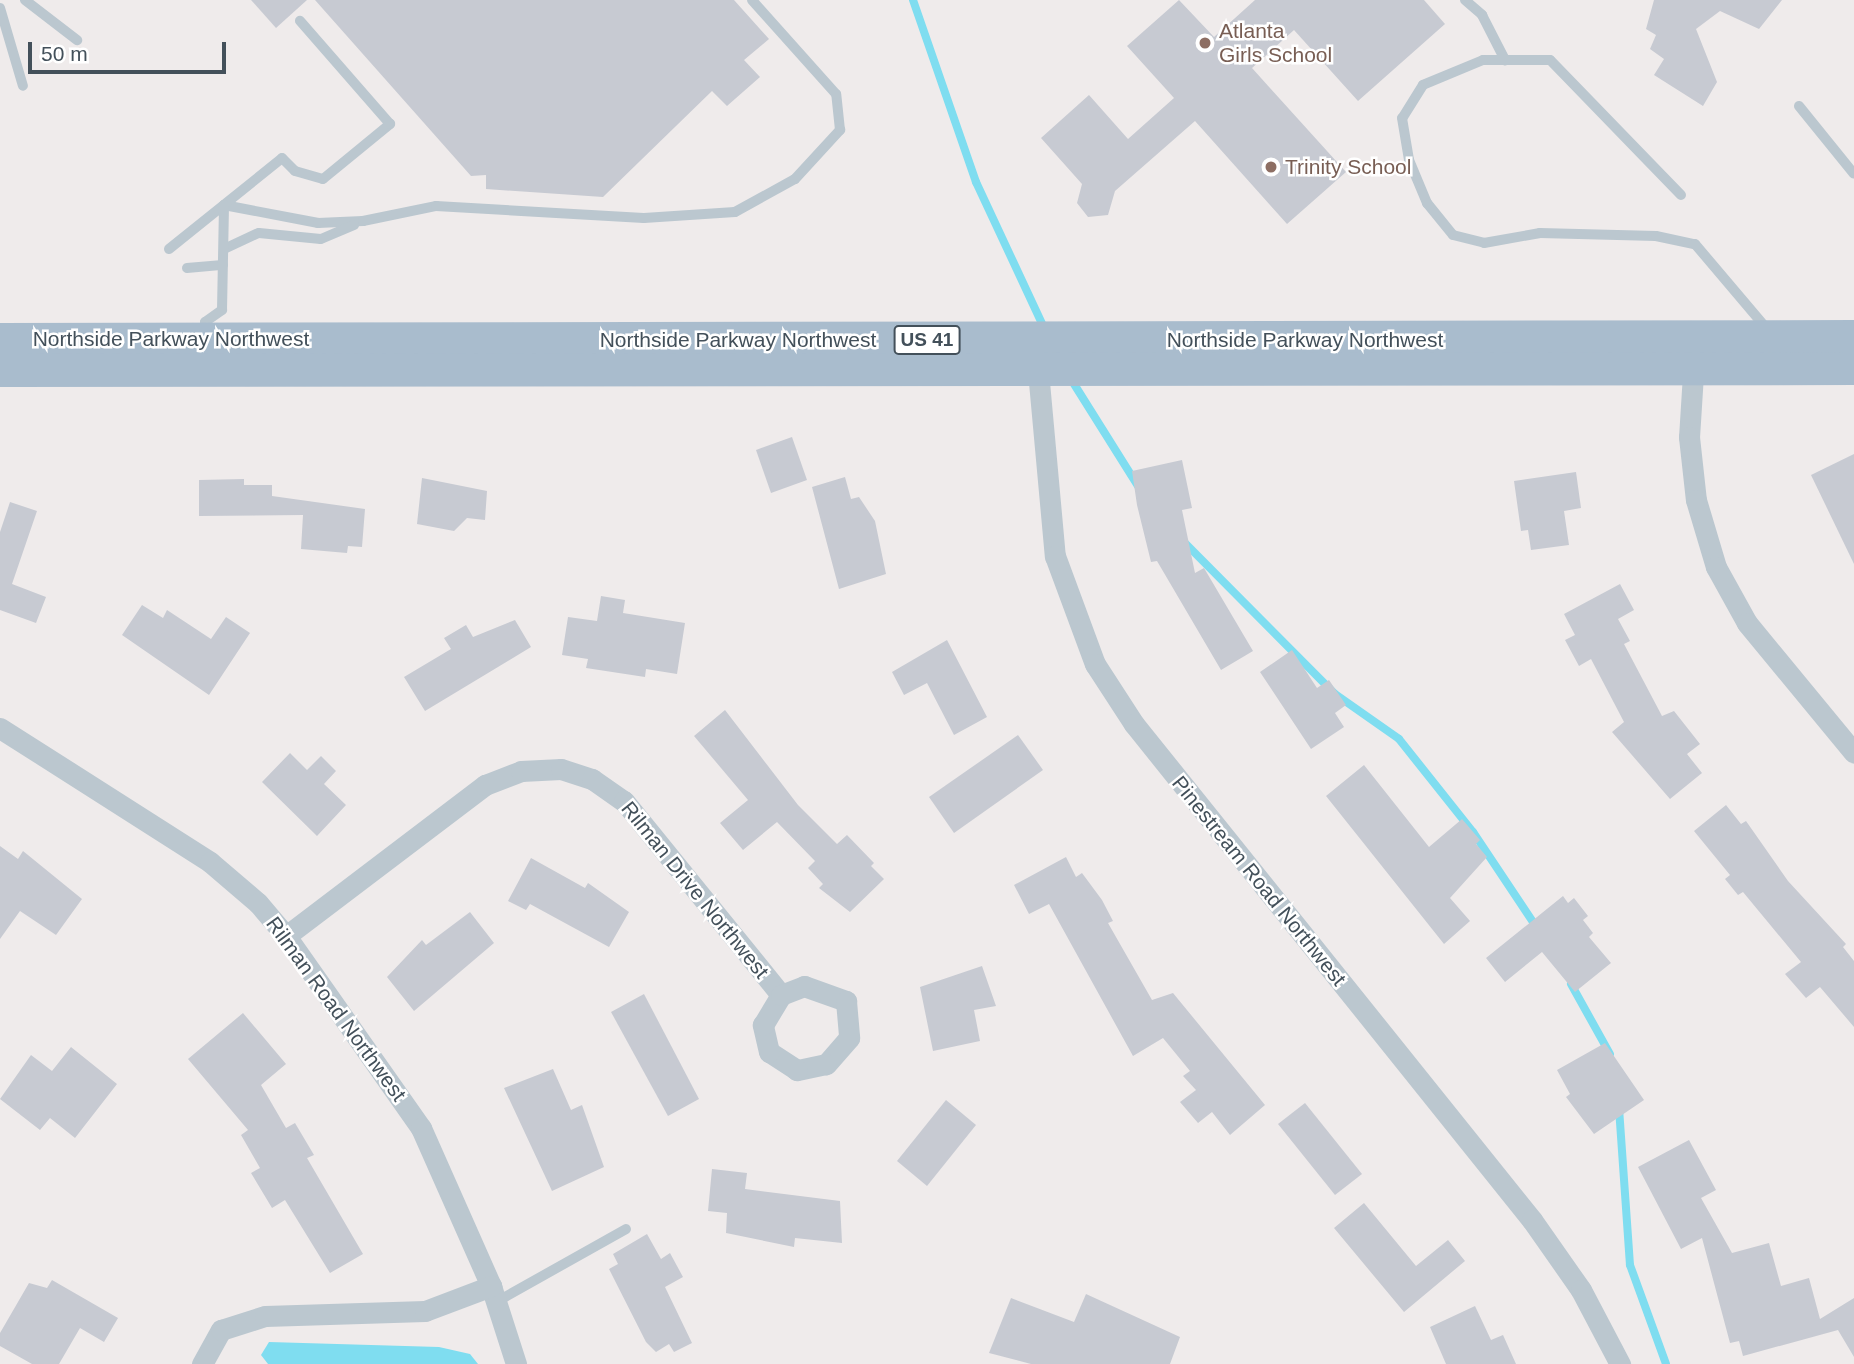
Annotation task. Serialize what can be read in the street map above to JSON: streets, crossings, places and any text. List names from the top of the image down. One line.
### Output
{"streets":{"main road":["Northside Parkway Northwest","US 41"],"street":["Pinestream Road Northwest","Rilman Drive Northwest","Rilman Road Northwest"]},"crossings":[["Northside Parkway Northwest","Pinestream Road Northwest"],["Rilman Drive Northwest","Rilman Road Northwest"]],"places":["Atlanta Girls School","Trinity School"],"scale_bar":"50 m"}
